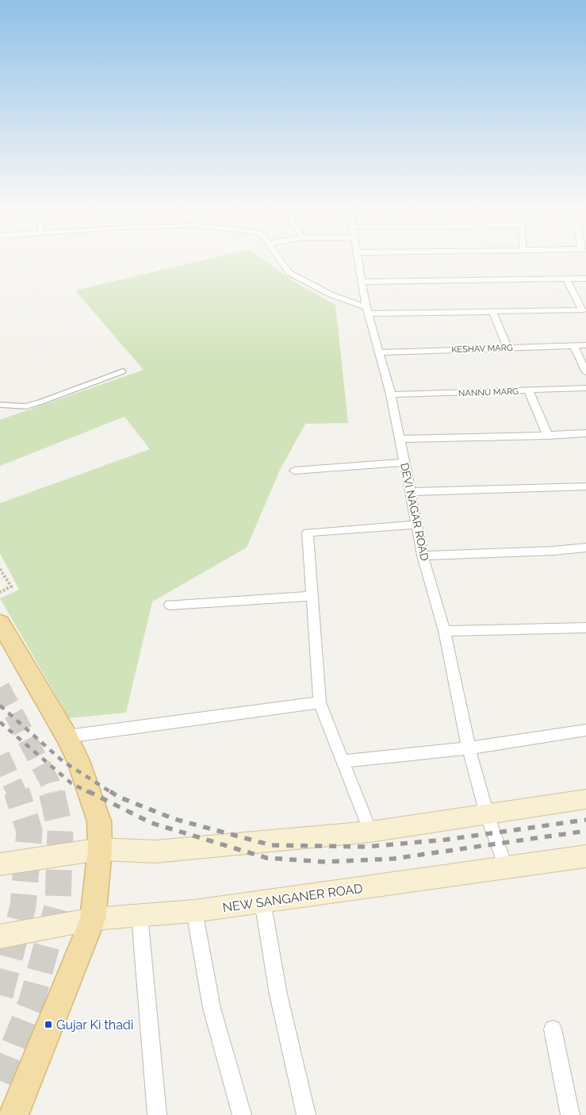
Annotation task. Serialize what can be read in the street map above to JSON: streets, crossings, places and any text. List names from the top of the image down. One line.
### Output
{"streets":{"main road":["NEW SANGANER ROAD"],"street":["KESHAV MARG","NANNU MARG","DEVI NAGAR ROAD"]},"crossings":[["KESHAV MARG","DEVI NAGAR ROAD"],["NANNU MARG","DEVI NAGAR ROAD"],["DEVI NAGAR ROAD","NEW SANGANER ROAD"]],"places":{"transit":["Gujar Ki thadi"]}}
